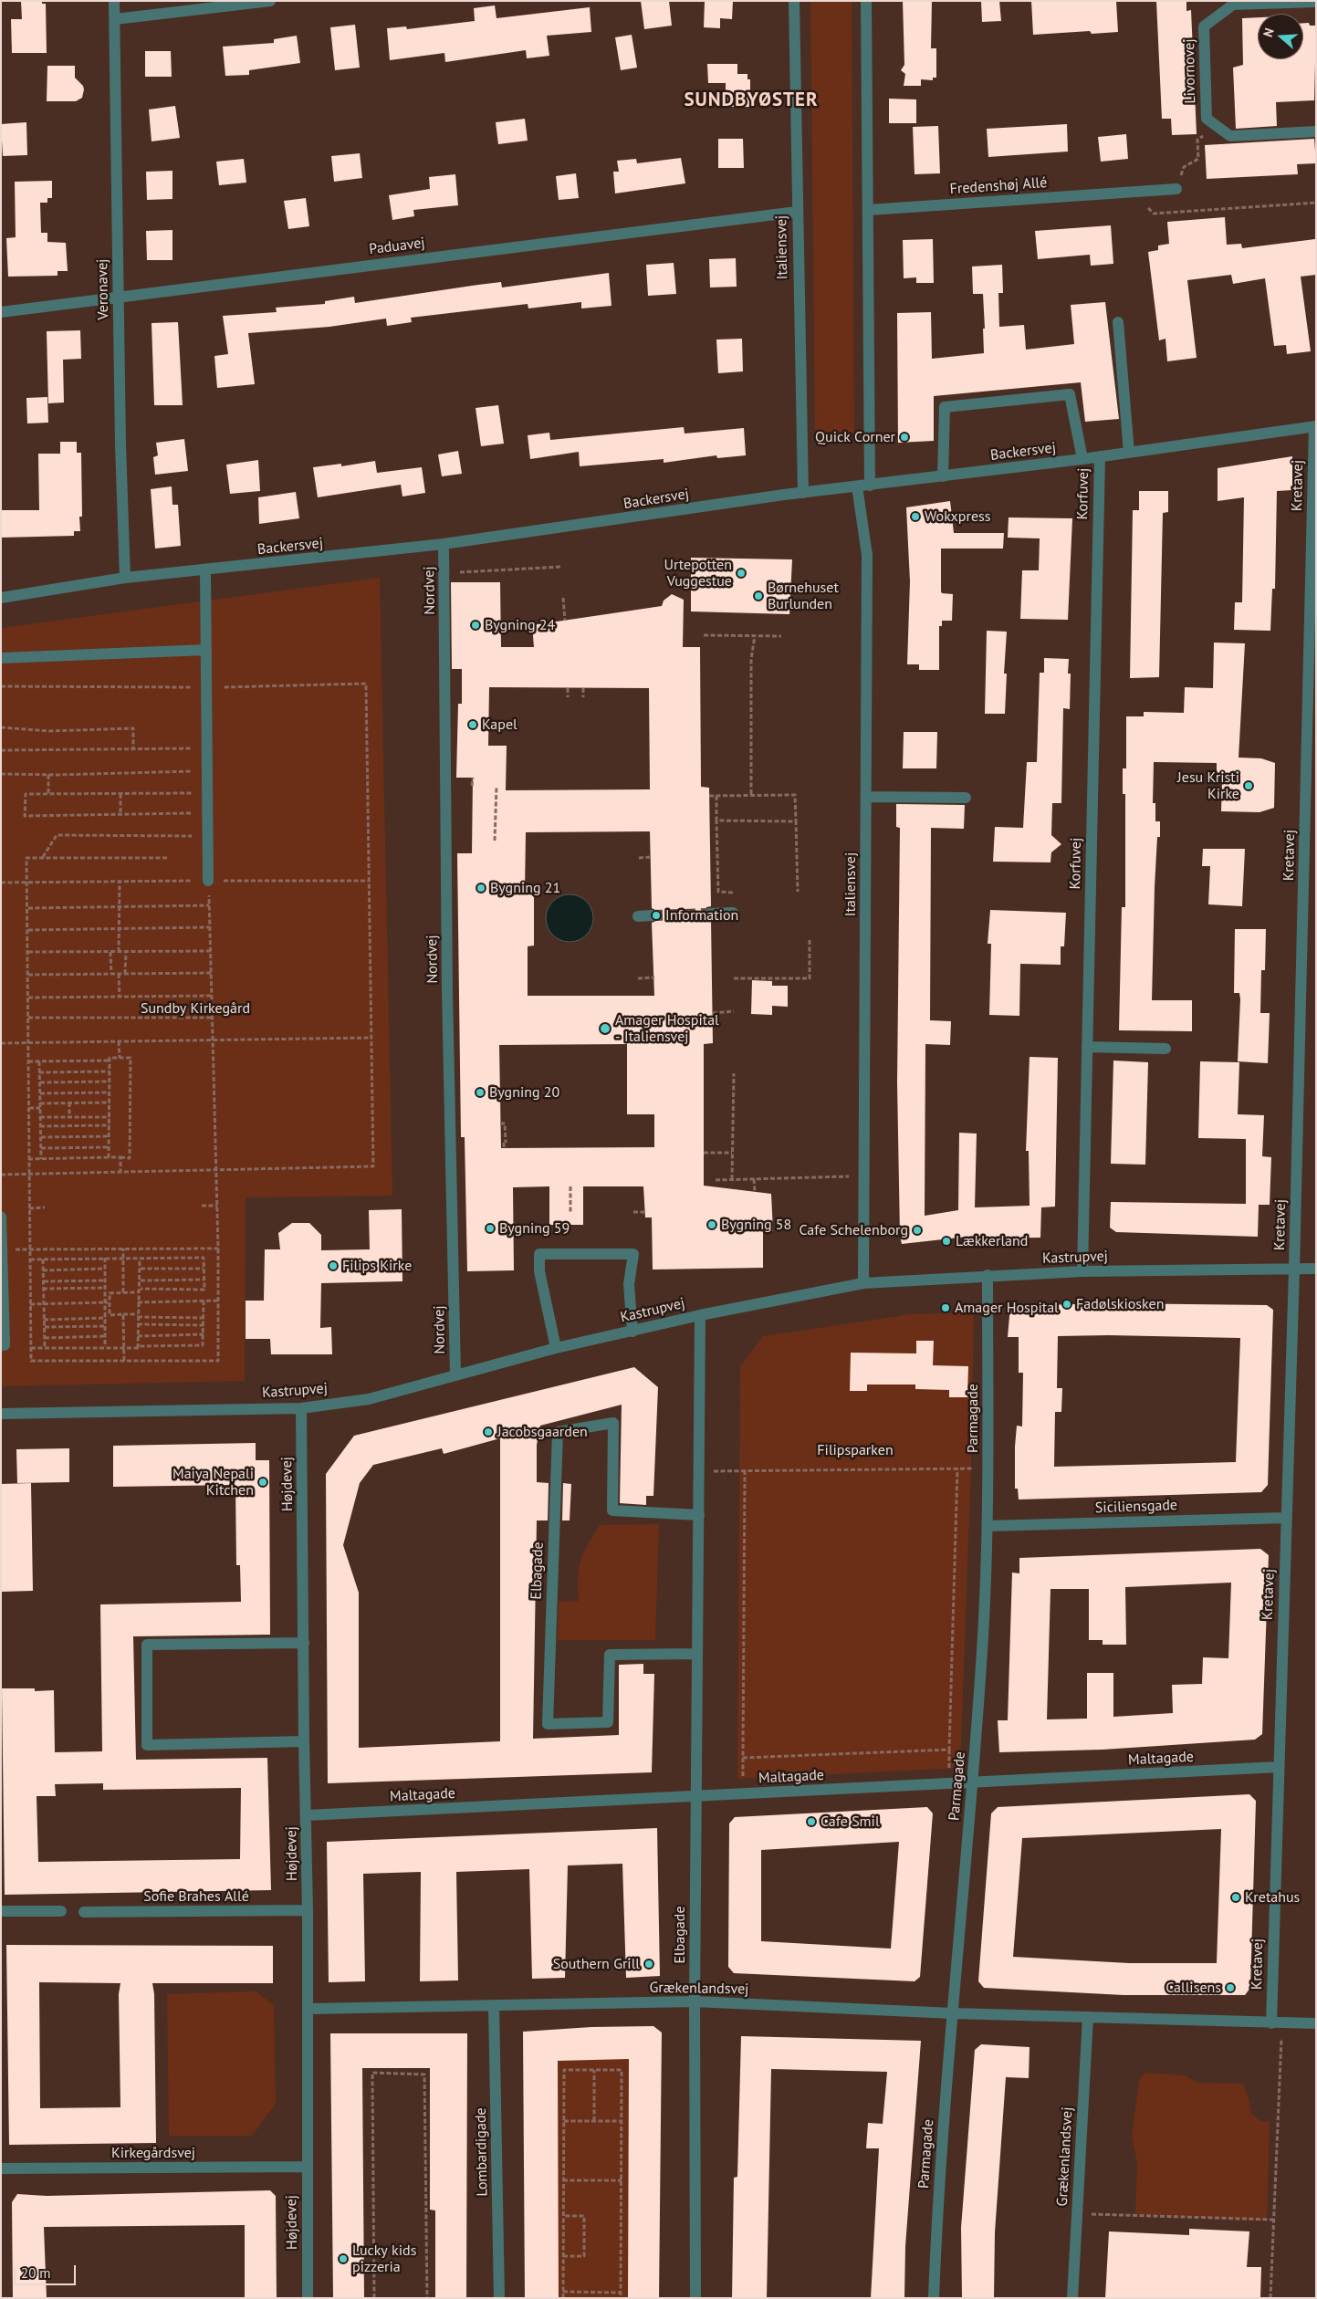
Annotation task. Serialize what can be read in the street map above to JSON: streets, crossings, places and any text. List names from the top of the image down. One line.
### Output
{"streets":{"street":["Livornovej","Fredenshøj Allé","Paduavej","Italiensvej","Veronavej","Backersvej","Kretavej","Korfuvej","Nordvej","Kastrupvej","Parmagade","Højdevej","Siciliensgade","Elbagade","Maltagade","Sofie Brahes Allé","Grækenlandsvej","Lombardigade","Kirkegårdsvej"]},"crossings":[["Paduavej","Italiensvej"],["Paduavej","Veronavej"],["Italiensvej","Backersvej"],["Italiensvej","Kastrupvej"],["Veronavej","Backersvej"],["Backersvej","Kretavej"],["Backersvej","Korfuvej"],["Backersvej","Nordvej"],["Kretavej","Kastrupvej"],["Kretavej","Siciliensgade"],["Kretavej","Maltagade"],["Kretavej","Grækenlandsvej"],["Korfuvej","Kastrupvej"],["Nordvej","Kastrupvej"],["Kastrupvej","Parmagade"],["Kastrupvej","Højdevej"],["Kastrupvej","Elbagade"],["Parmagade","Siciliensgade"],["Parmagade","Maltagade"],["Parmagade","Grækenlandsvej"],["Højdevej","Maltagade"],["Højdevej","Sofie Brahes Allé"],["Højdevej","Grækenlandsvej"],["Højdevej","Kirkegårdsvej"],["Elbagade","Maltagade"],["Elbagade","Grækenlandsvej"],["Grækenlandsvej","Lombardigade"]],"districts":["SUNDBYØSTER"],"parks":["Sundby Kirkegård","Filipsparken"],"places":["Quick Corner","Wokxpress","Urtepotten Vuggestue","Børnehuset Burlunden","Bygning 24","Kapel","Jesu Kristi Kirke","Bygning 21","Information","Amager Hospital - Italiensvej","Bygning 20","Bygning 58","Bygning 59","Cafe Schelenborg","Lækkerland","Filips Kirke","Fadølskiosken","Amager Hospital","Jacobsgaarden","Maiya Nepali Kitchen","Cafe Smil","Kretahus","Southern Grill","Callisens","Lucky kids pizzeria"],"scale_bar":"20 m","north":"left"}
